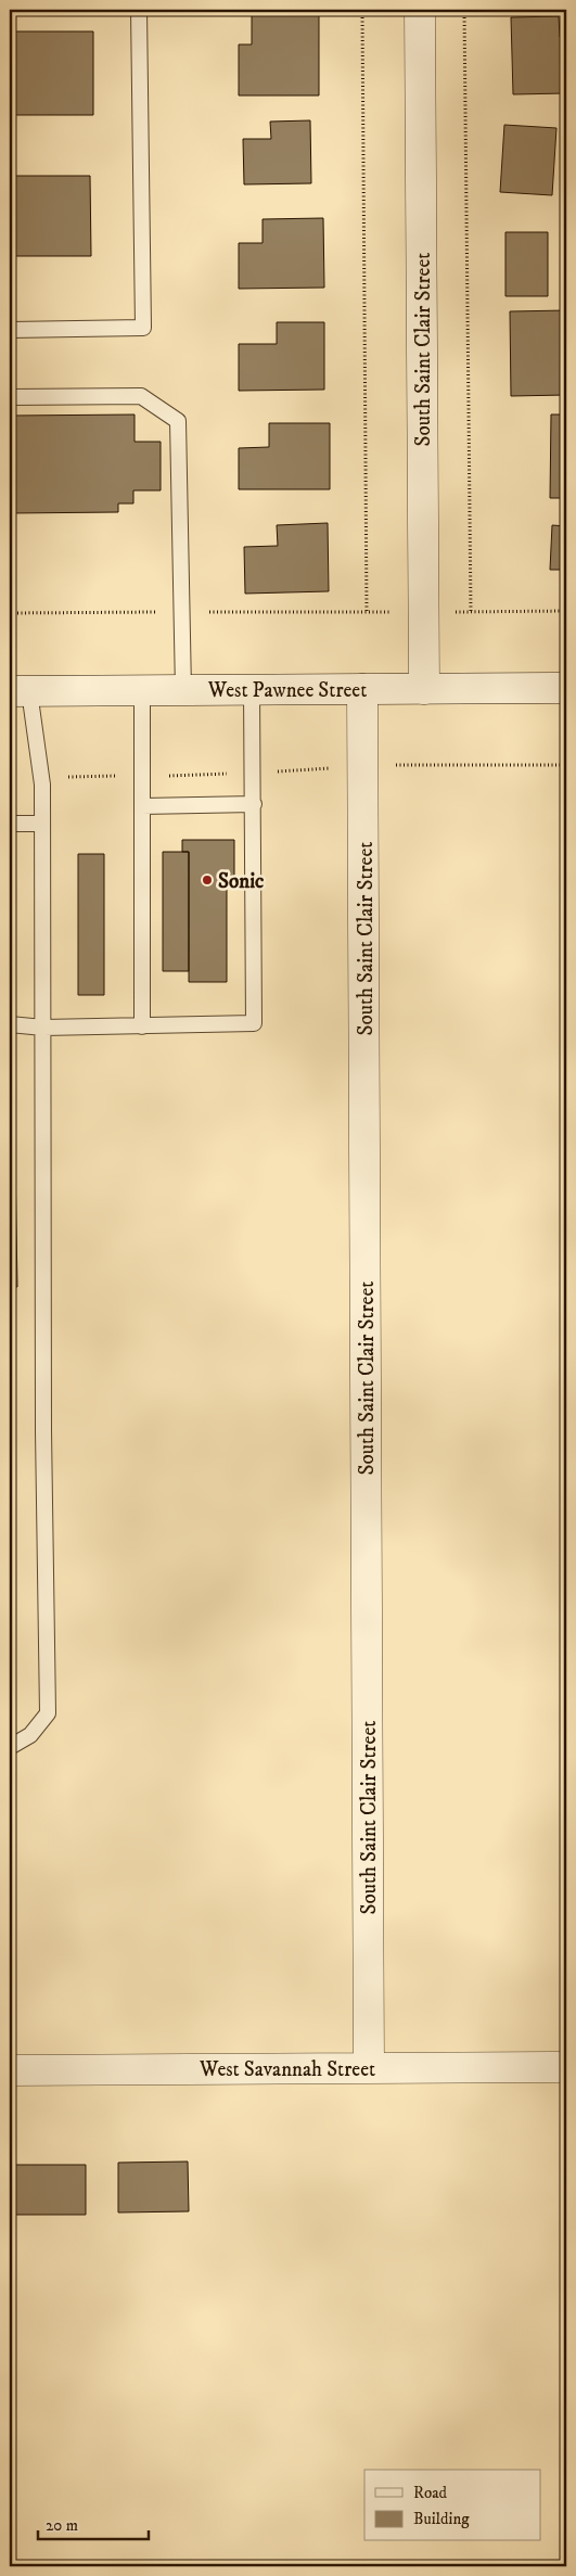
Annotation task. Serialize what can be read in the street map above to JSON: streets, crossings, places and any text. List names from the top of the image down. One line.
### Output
{"streets":{"street":["South Saint Clair Street","West Pawnee Street","West Savannah Street"]},"crossings":[["South Saint Clair Street","West Pawnee Street"],["South Saint Clair Street","West Savannah Street"]],"places":["Sonic"],"legend":["Road","Building"],"scale_bar":"20 m"}
